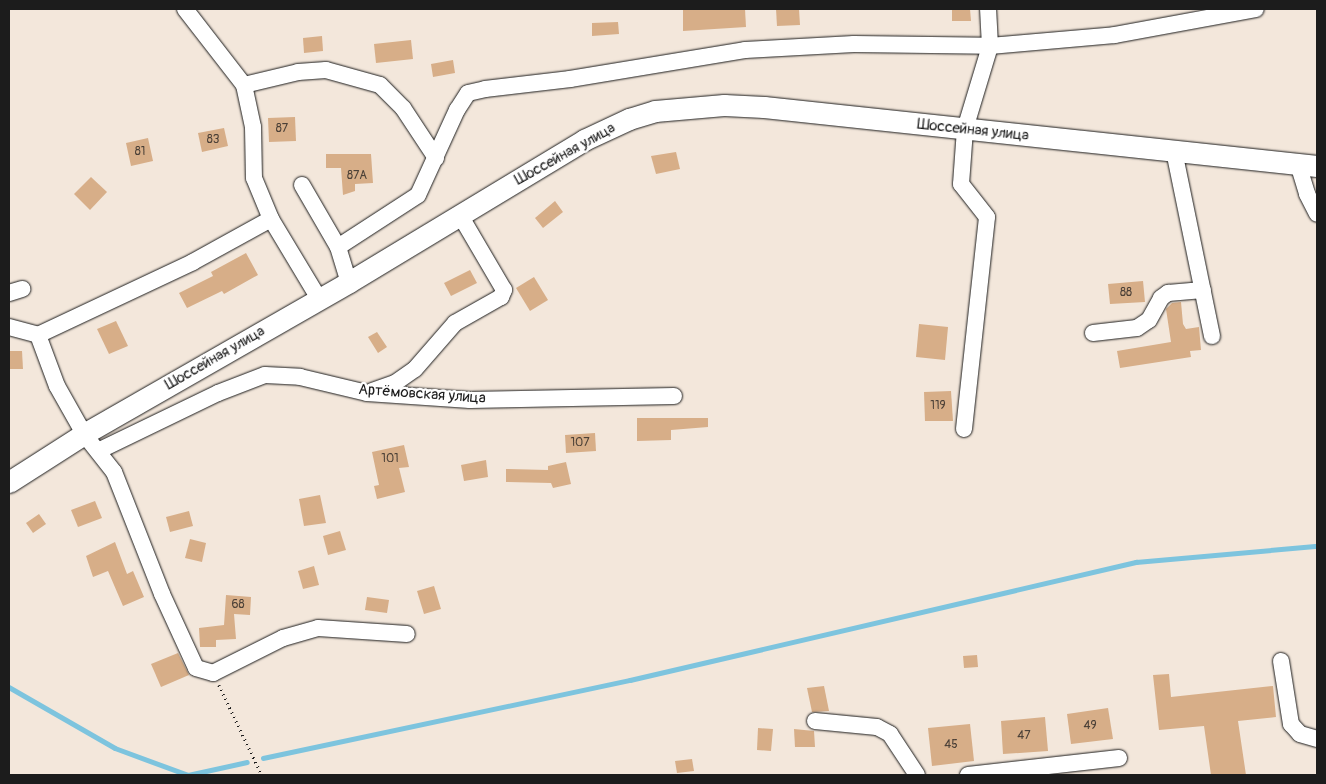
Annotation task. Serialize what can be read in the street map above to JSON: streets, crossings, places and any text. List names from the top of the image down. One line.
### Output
{"streets":{"main road":["Шоссейная улица"],"street":["Артёмовская улица"]},"house_numbers":["87","83","81","87А","88","119","107","101","68","49","47","45"]}
